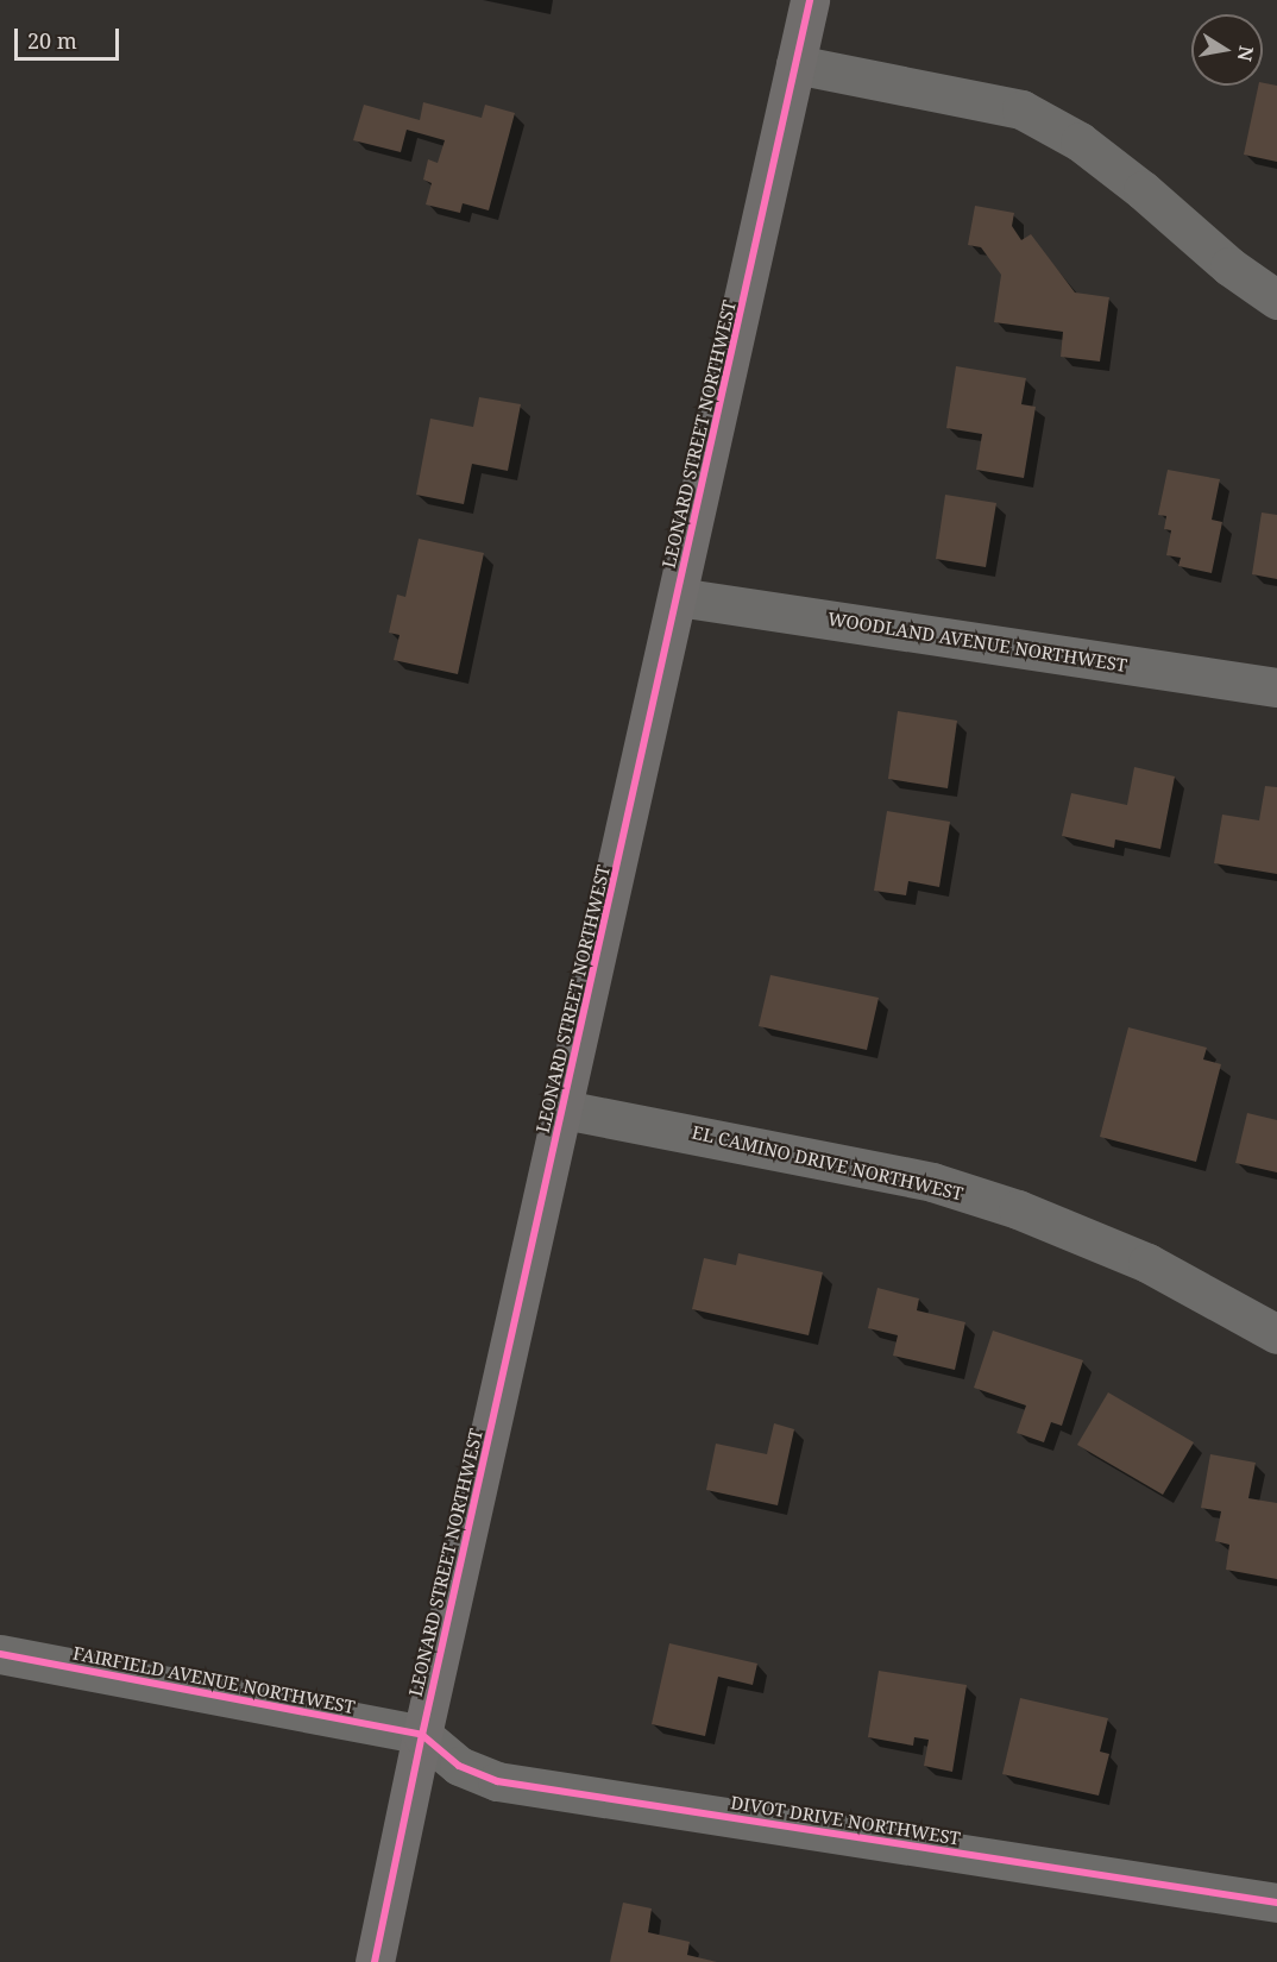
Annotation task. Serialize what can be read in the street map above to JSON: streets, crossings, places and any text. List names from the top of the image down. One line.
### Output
{"streets":{"main road":["LEONARD STREET NORTHWEST"],"street":["WOODLAND AVENUE NORTHWEST","EL CAMINO DRIVE NORTHWEST","FAIRFIELD AVENUE NORTHWEST","DIVOT DRIVE NORTHWEST"]},"crossings":[["LEONARD STREET NORTHWEST","WOODLAND AVENUE NORTHWEST"],["LEONARD STREET NORTHWEST","EL CAMINO DRIVE NORTHWEST"],["LEONARD STREET NORTHWEST","FAIRFIELD AVENUE NORTHWEST"],["LEONARD STREET NORTHWEST","DIVOT DRIVE NORTHWEST"],["FAIRFIELD AVENUE NORTHWEST","DIVOT DRIVE NORTHWEST"]],"scale_bar":"20 m","north":"right"}
